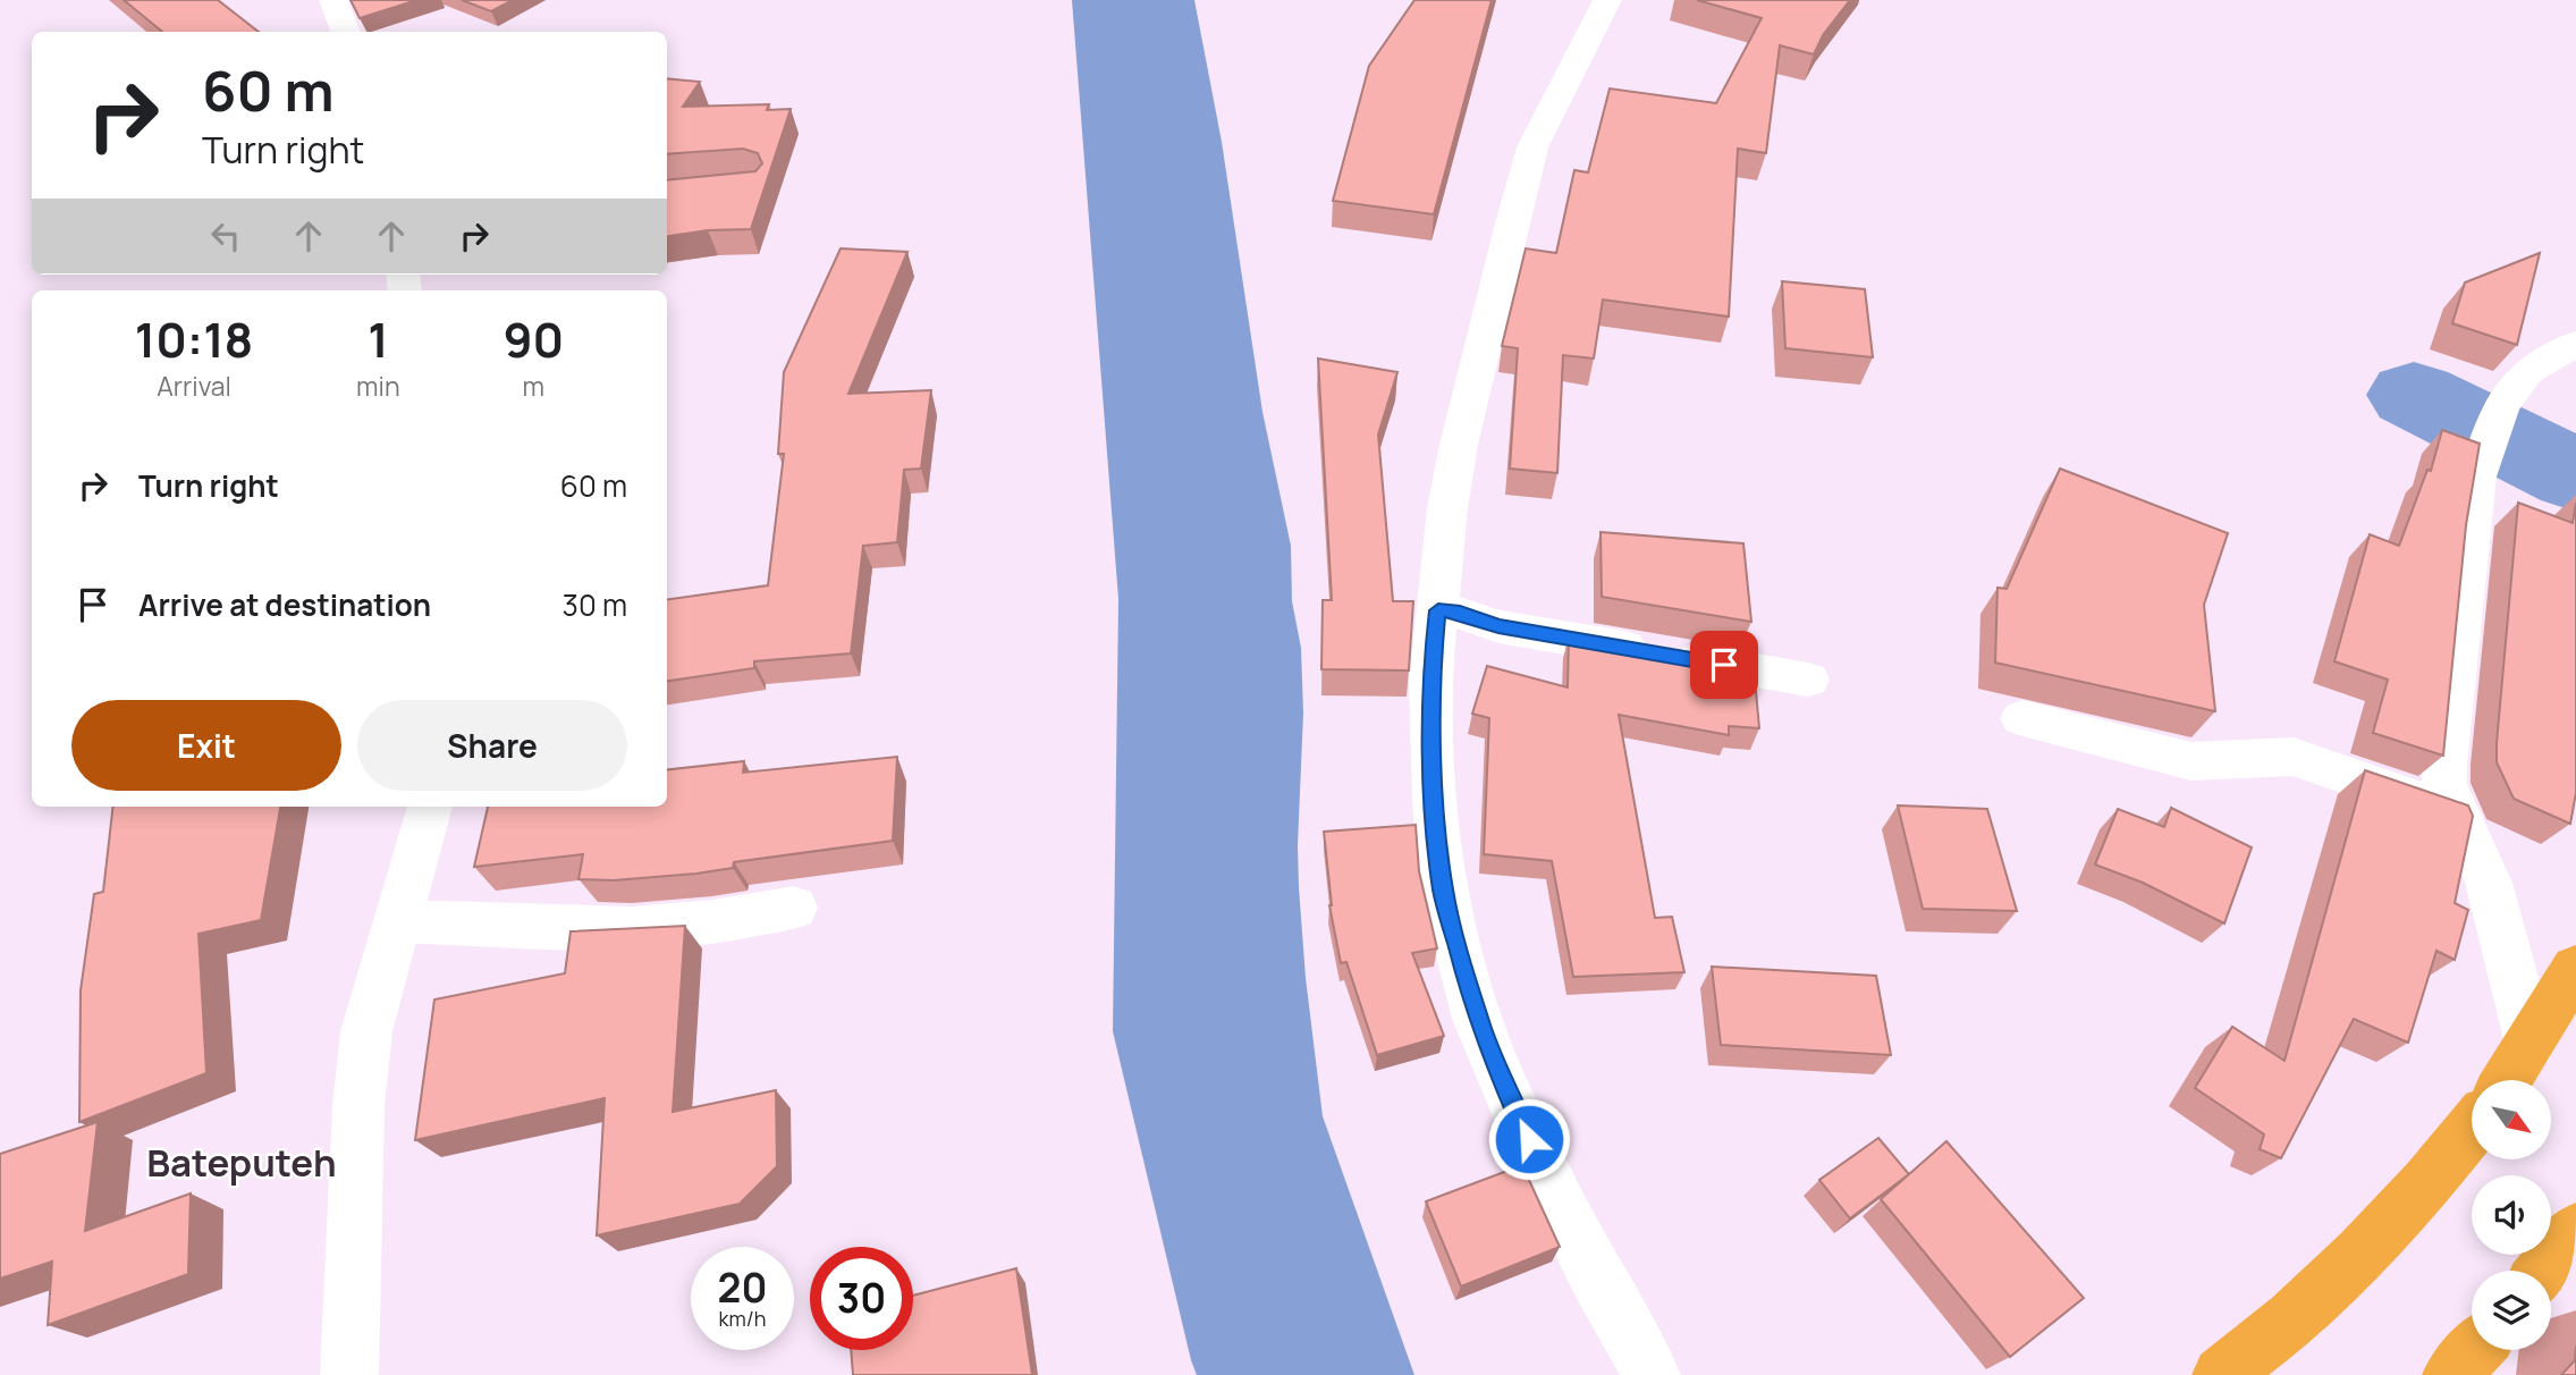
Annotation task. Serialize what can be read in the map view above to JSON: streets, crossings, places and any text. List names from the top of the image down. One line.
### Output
{"districts":["Bateputeh"],"north":"bottom right","page":{"turn":["60 m","Turn right"],"eta":["10:18","Arrival","1","min","90","m"],"list":[{"name":"Turn right","value":"60 m"},{"name":"Arrive at destination","value":"30 m"}],"buttons":["Exit","Share"],"speed":"20 km/h","limit":"30"}}
